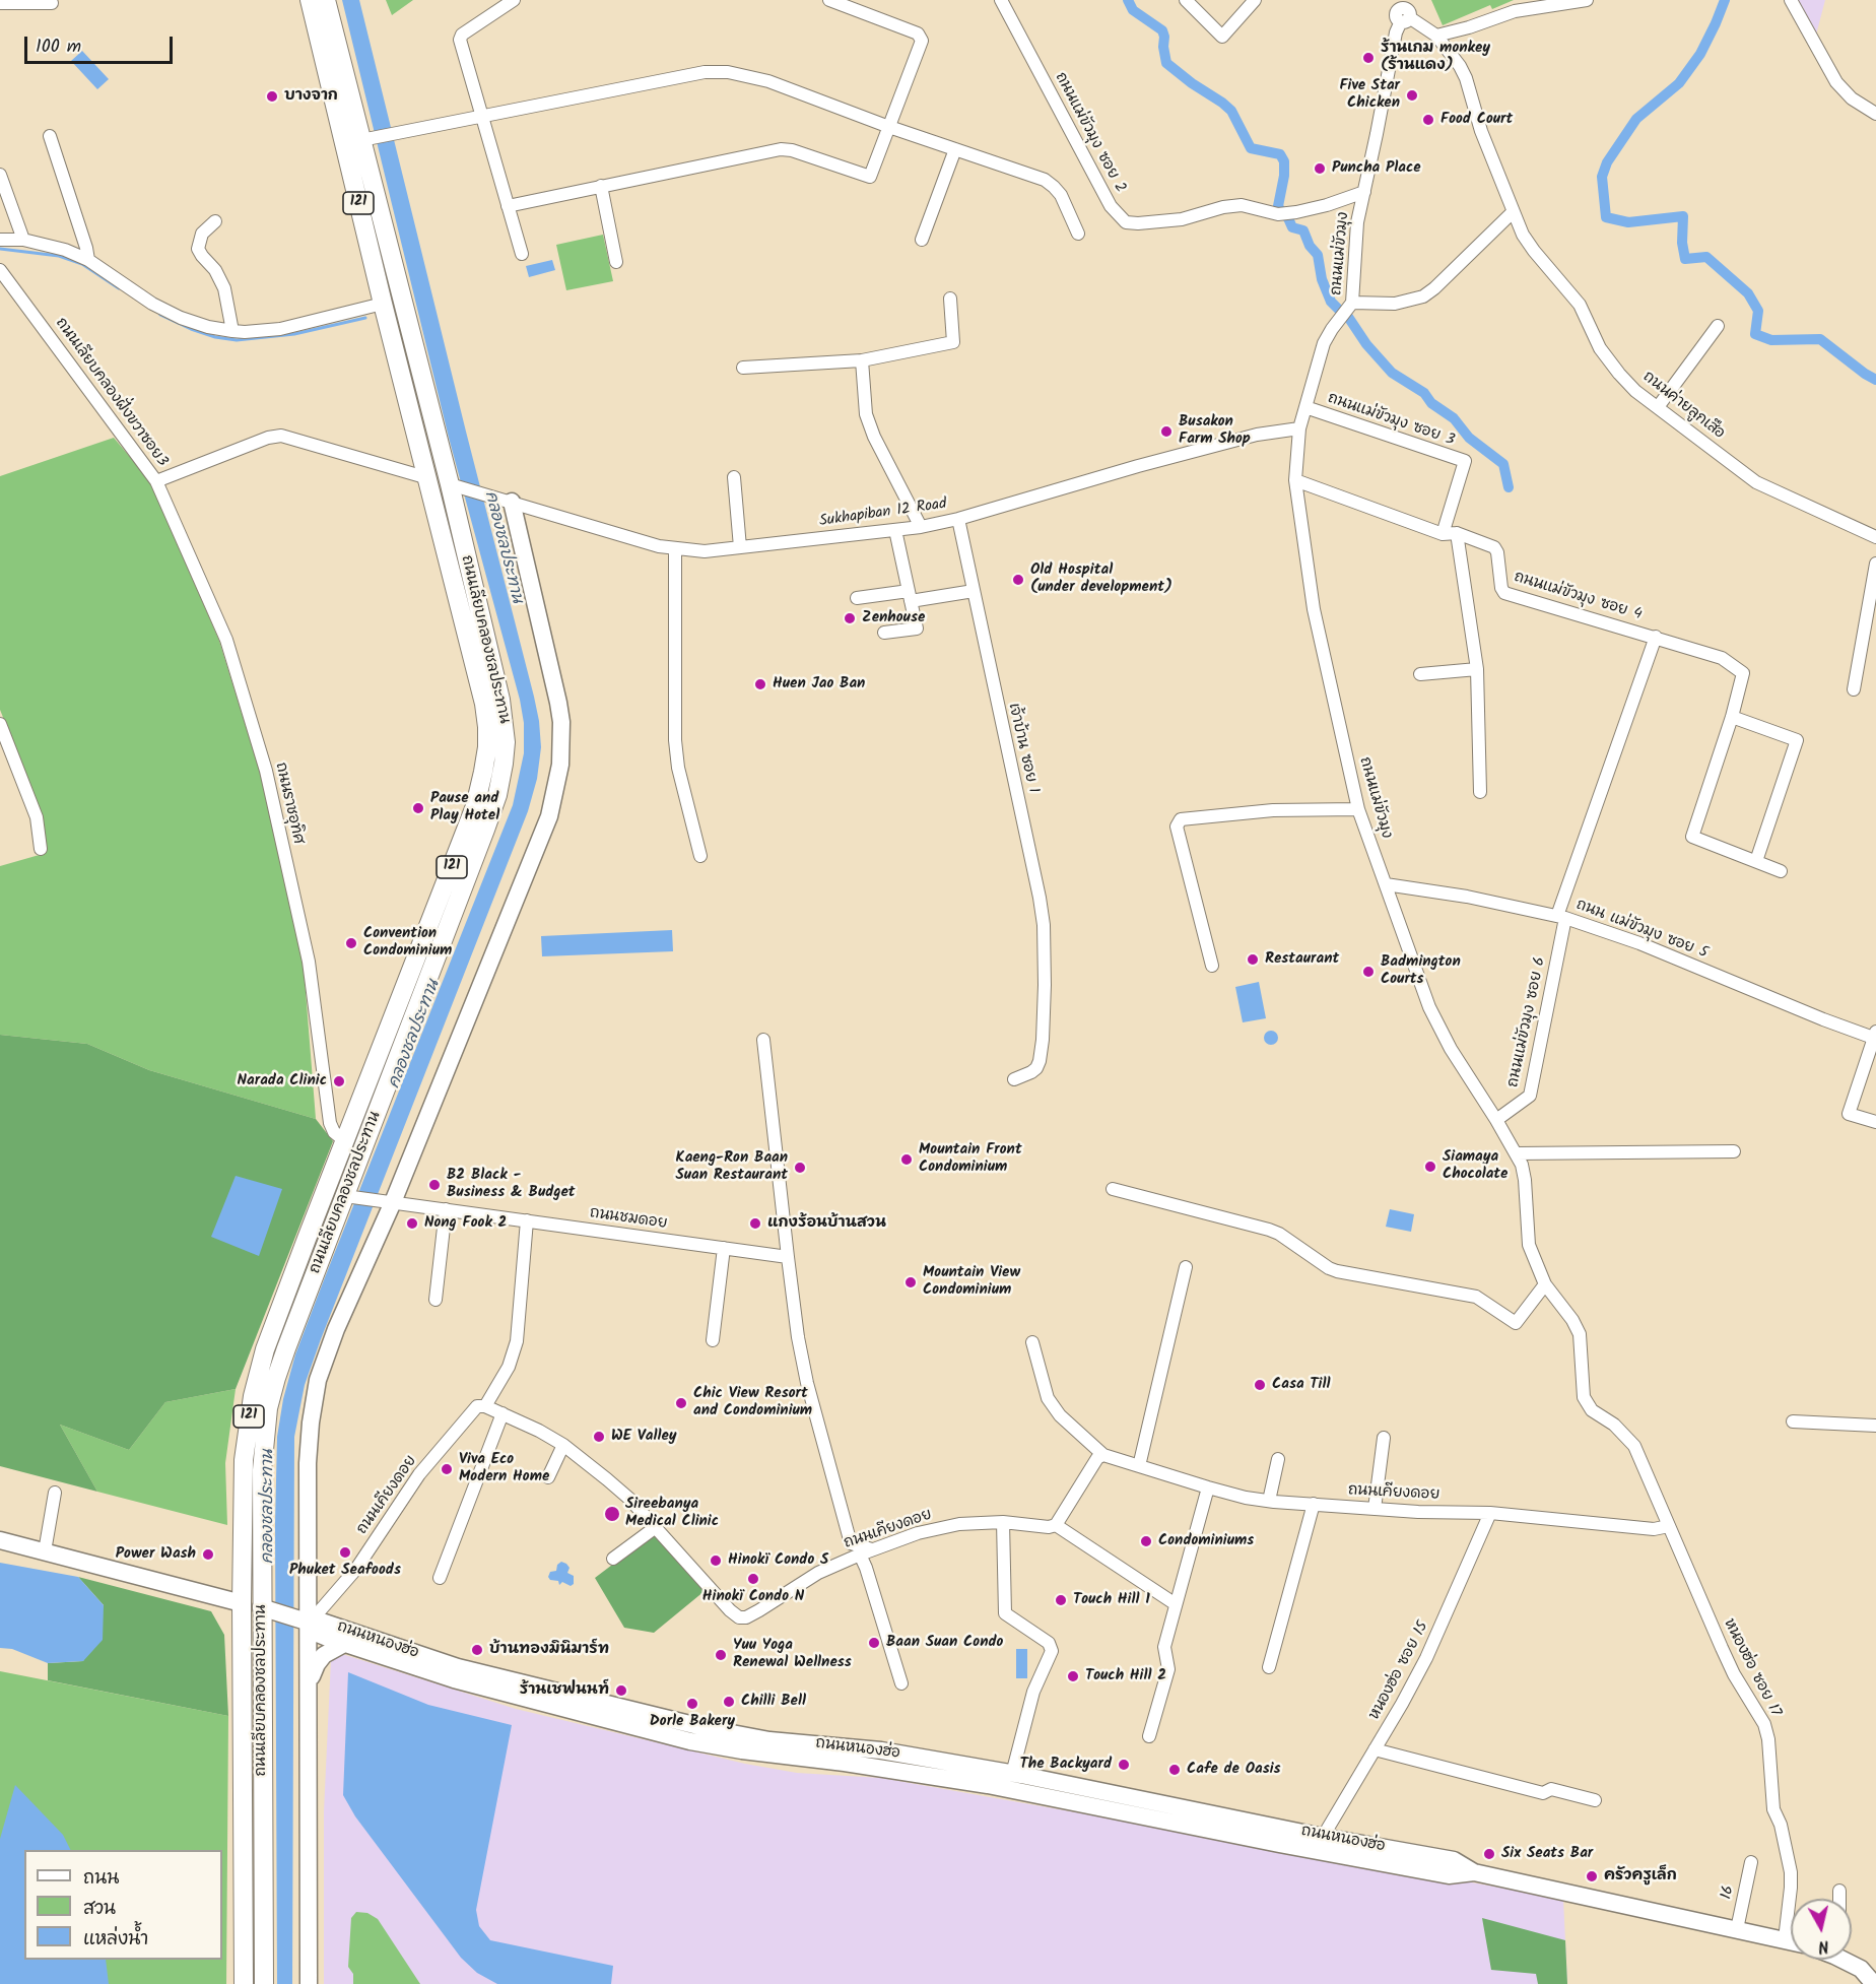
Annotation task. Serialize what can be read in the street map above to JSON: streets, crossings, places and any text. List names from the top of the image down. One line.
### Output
{"streets":{"main road":["121","ถนนเลียบคลองชลประทาน"],"street":["ถนนแม่ขัวมุง ซอย 2","ถนนแม่ขัวมุง","ถนนเลียบคลองฝั่งขวาซอย3","ถนนค่ายลูกเสือ","ถนนแม่ขัวมุง ซอย 3","Sukhapiban 12 Road","ถนนแม่ขัวมุง ซอย 4","เจ้าบ้าน ซอย 1","ถนนราชอุทิศ","ถนน แม่ขัวมุง ซอย 5","ถนนแม่ขัวมุง ซอย 6","ถนนชมดอย","ถนนเคียงดอย","ถนนหนองฮ่อ","หนองฮ่อ ซอย 17","หนองฮ่อ ซอย 15","16"]},"crossings":[["ถนนแม่ขัวมุง ซอย 2","ถนนแม่ขัวมุง"],["ถนนแม่ขัวมุง","ถนนค่ายลูกเสือ"],["ถนนแม่ขัวมุง","ถนนแม่ขัวมุง ซอย 3"],["ถนนแม่ขัวมุง","Sukhapiban 12 Road"],["ถนนแม่ขัวมุง","ถนนแม่ขัวมุง ซอย 4"],["ถนนแม่ขัวมุง","ถนน แม่ขัวมุง ซอย 5"],["ถนนแม่ขัวมุง","ถนนแม่ขัวมุง ซอย 6"],["ถนนแม่ขัวมุง","ถนนเคียงดอย"],["ถนนแม่ขัวมุง","หนองฮ่อ ซอย 17"],["ถนนเลียบคลองฝั่งขวาซอย3","ถนนเลียบคลองชลประทาน"],["ถนนเลียบคลองฝั่งขวาซอย3","ถนนราชอุทิศ"],["ถนนแม่ขัวมุง ซอย 3","ถนนแม่ขัวมุง ซอย 4"],["Sukhapiban 12 Road","ถนนเลียบคลองชลประทาน"],["Sukhapiban 12 Road","เจ้าบ้าน ซอย 1"],["ถนนแม่ขัวมุง ซอย 4","ถนนแม่ขัวมุง ซอย 6"],["ถนนเลียบคลองชลประทาน","ถนนราชอุทิศ"],["ถนนเลียบคลองชลประทาน","ถนนชมดอย"],["ถนน แม่ขัวมุง ซอย 5","ถนนแม่ขัวมุง ซอย 6"],["ถนนเคียงดอย","ถนนหนองฮ่อ"],["ถนนเคียงดอย","หนองฮ่อ ซอย 17"],["ถนนเคียงดอย","หนองฮ่อ ซอย 15"],["ถนนหนองฮ่อ","หนองฮ่อ ซอย 17"],["ถนนหนองฮ่อ","หนองฮ่อ ซอย 15"],["ถนนหนองฮ่อ","16"]],"water":["คลองชลประทาน"],"places":["ร้านเกม monkey (ร้านแดง)","Five Star Chicken","บางจาก","Food Court","Puncha Place","Busakon Farm Shop","Old Hospital (under development)","Zenhouse","Huen Jao Ban","Pause and Play Hotel","Convention Condominium","Restaurant","Badmington Courts","Narada Clinic","Mountain Front Condominium","Siamaya Chocolate","Kaeng-Ron Baan Suan Restaurant","B2 Black - Business & Budget","Nong Fook 2","แกงร้อนบ้านสวน","Mountain View Condominium","Casa Till","Chic View Resort and Condominium","WE Valley","Viva Eco Modern Home","Sireebanya Medical Clinic","Condominiums","Phuket Seafoods","Power Wash","Hinokï Condo S","Hinokï Condo N","Touch Hill 1","Baan Suan Condo","บ้านทองมินิมาร์ท","Yuu Yoga Renewal Wellness","Touch Hill 2","ร้านเชฟนนท์","Chilli Bell","Dorle Bakery","The Backyard","Cafe de Oasis","Six Seats Bar","ครัวครูเล็ก"],"legend":["ถนน","สวน","แหล่งน้ำ"],"scale_bar":"100 m","north":"bottom"}
